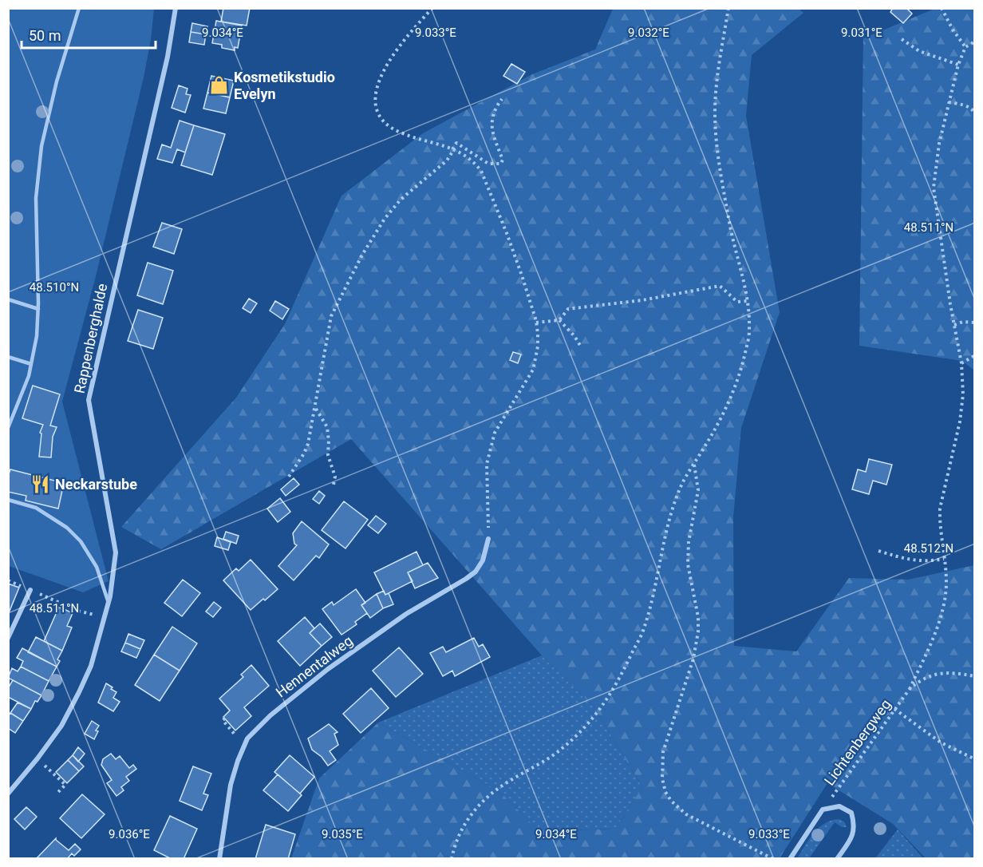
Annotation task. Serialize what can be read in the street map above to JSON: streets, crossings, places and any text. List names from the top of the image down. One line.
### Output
{"streets":{"street":["Rappenberghalde","Hennentalweg"],"path":["Lichtenbergweg"]},"places":{"shop":["Kosmetikstudio Evelyn"],"restaurant":["Neckarstube"]},"scale_bar":"50 m","coordinates":["9.034°E","9.033°E","9.032°E","9.031°E","48.511°N","48.510°N","48.512°N","9.036°E","9.035°E"]}
